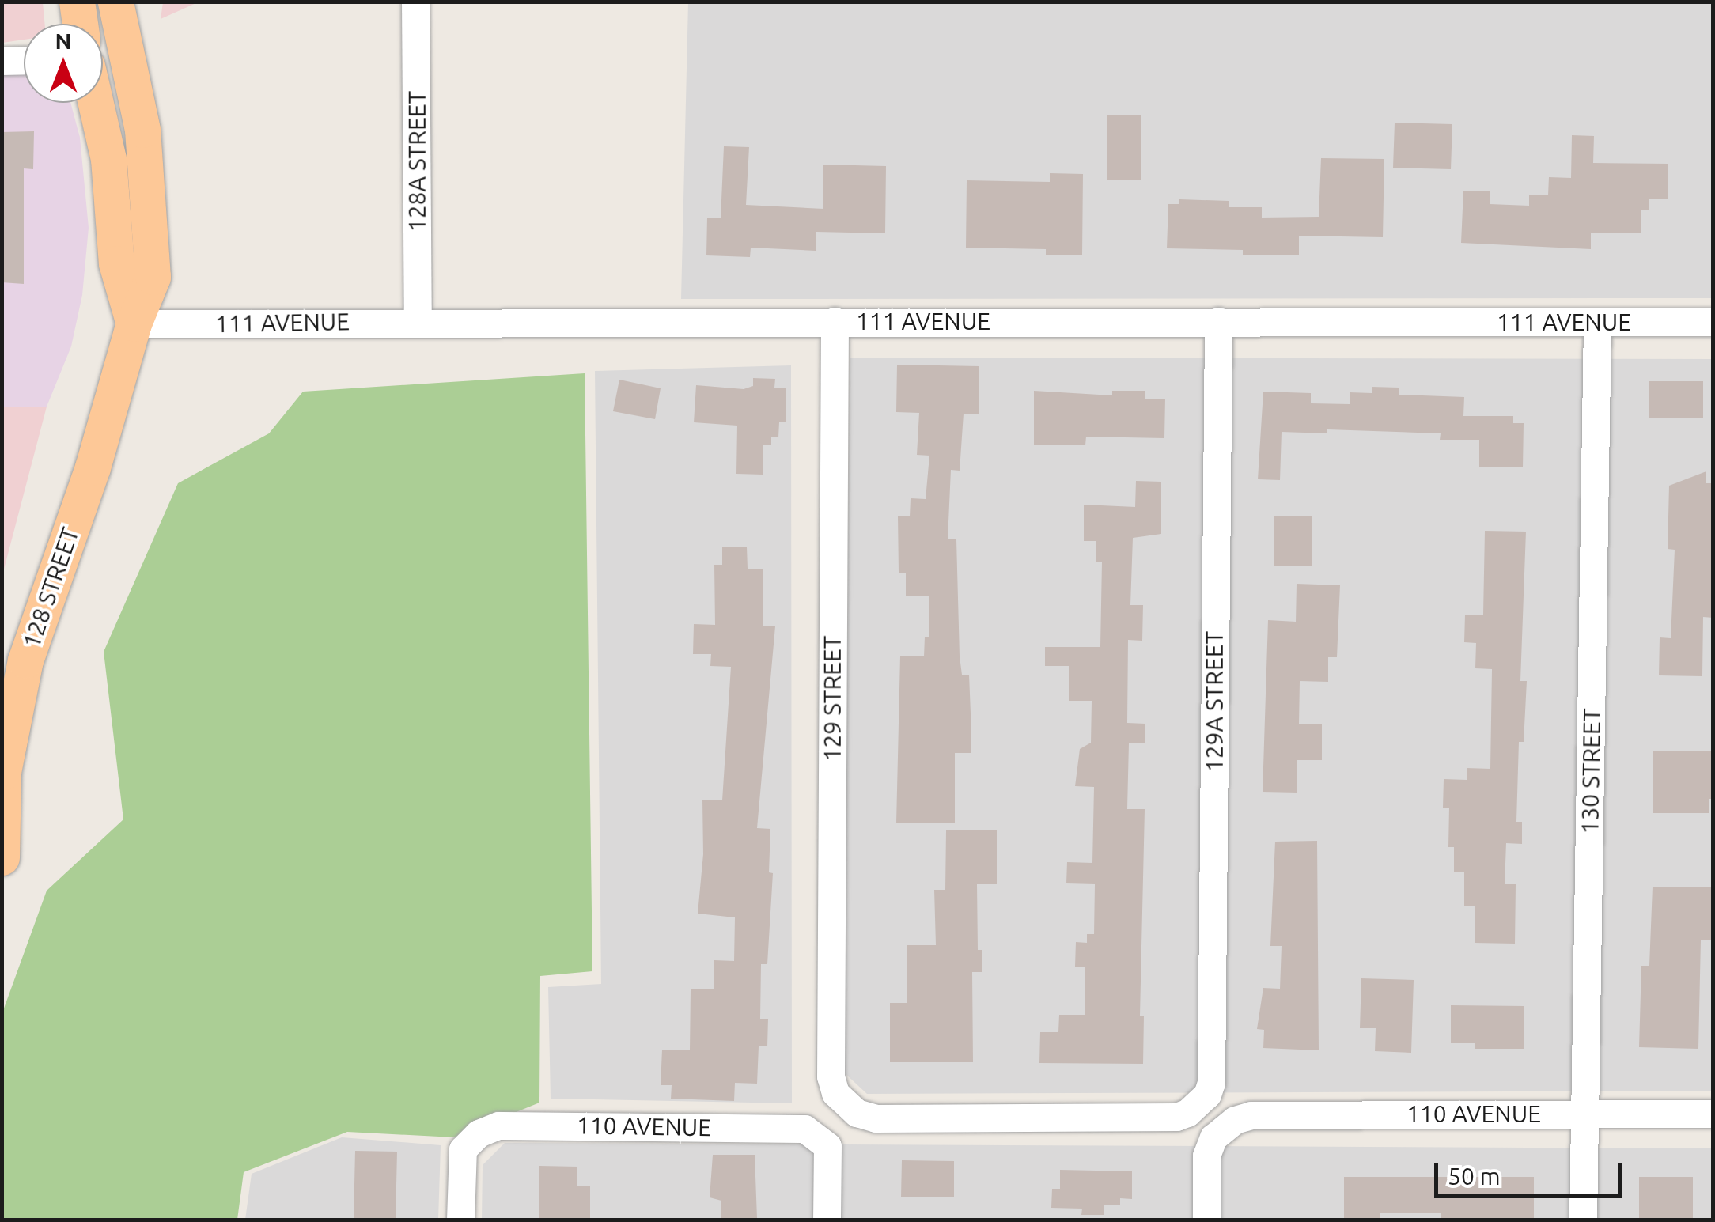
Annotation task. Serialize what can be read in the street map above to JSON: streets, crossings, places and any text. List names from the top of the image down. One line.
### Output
{"streets":{"main road":["128 STREET"],"street":["128A STREET","111 AVENUE","129 STREET","129A STREET","130 STREET","110 AVENUE"]},"crossings":[["128A STREET","111 AVENUE"],["111 AVENUE","128 STREET"],["111 AVENUE","129 STREET"],["111 AVENUE","129A STREET"],["111 AVENUE","130 STREET"],["129 STREET","129A STREET"],["130 STREET","110 AVENUE"]],"scale_bar":"50 m","north":"top"}
